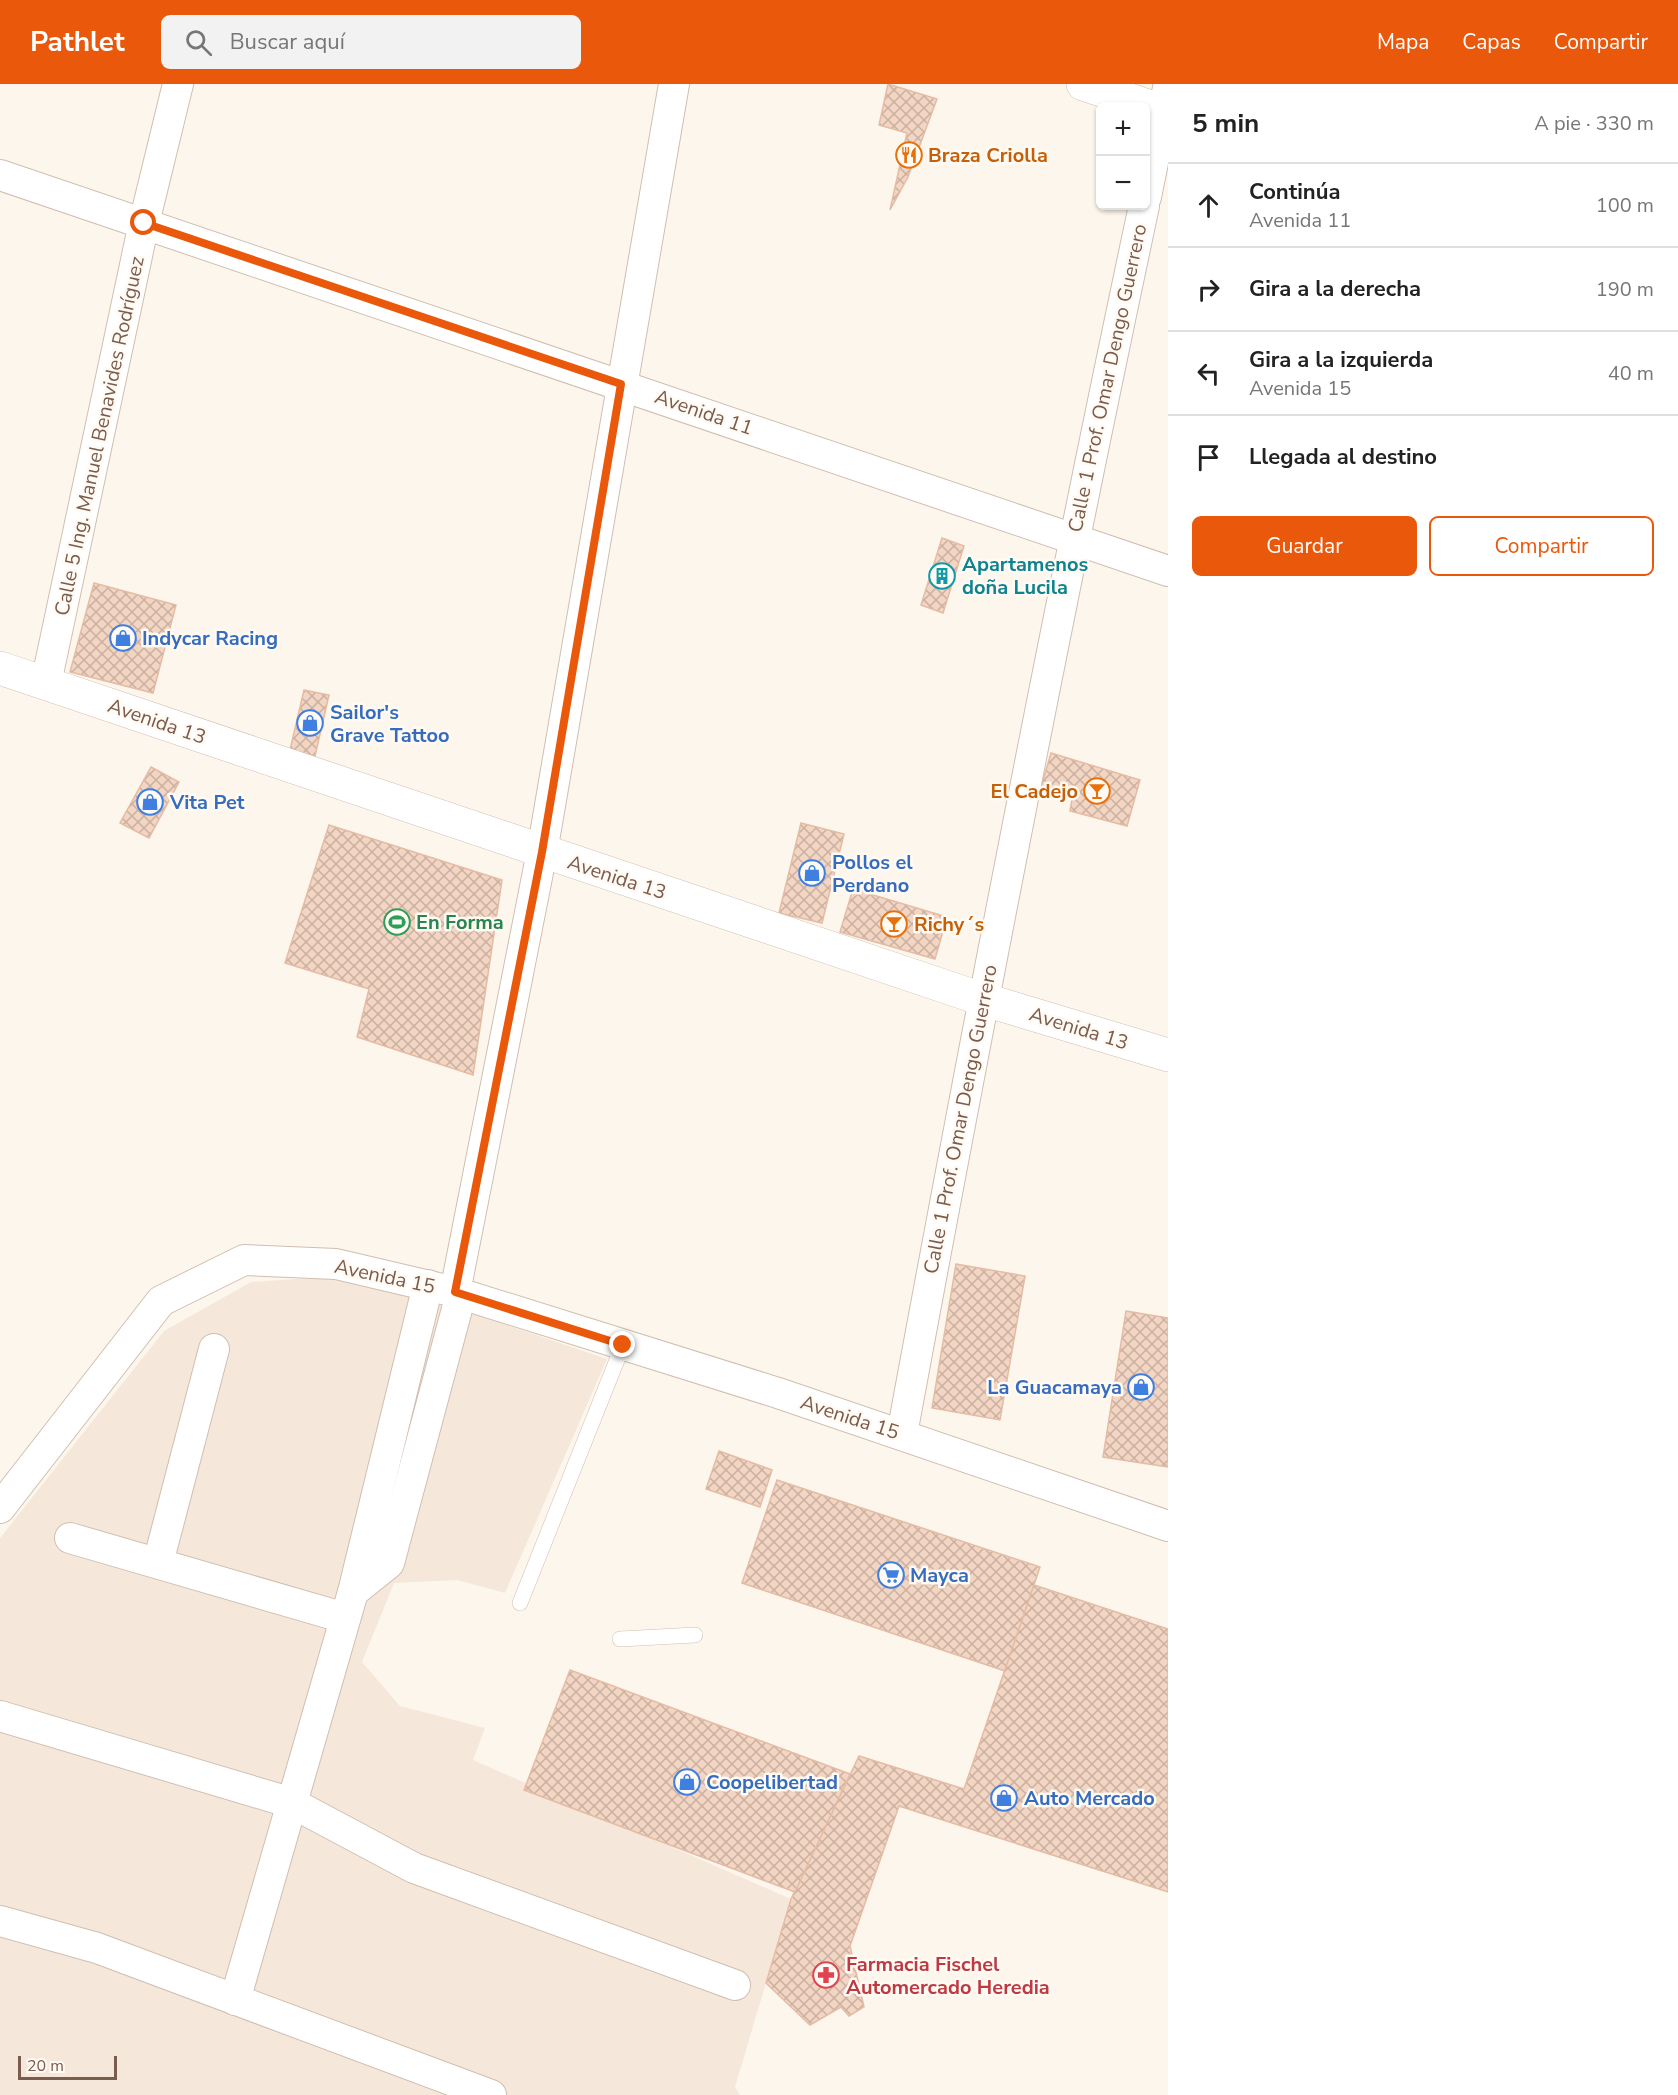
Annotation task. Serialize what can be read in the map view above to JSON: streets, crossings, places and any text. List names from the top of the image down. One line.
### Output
{"streets":{"street":["Calle 1 Prof. Omar Dengo Guerrero","Avenida 11","Calle 5 Ing. Manuel Benavides Rodríguez","Avenida 13","Avenida 15"]},"crossings":[["Calle 1 Prof. Omar Dengo Guerrero","Avenida 11"],["Calle 1 Prof. Omar Dengo Guerrero","Avenida 13"],["Calle 1 Prof. Omar Dengo Guerrero","Avenida 15"],["Avenida 11","Calle 5 Ing. Manuel Benavides Rodríguez"],["Calle 5 Ing. Manuel Benavides Rodríguez","Avenida 13"]],"places":{"restaurant":["Braza Criolla"],"building":["Apartamenos doña Lucila"],"shop":["Indycar Racing","Sailor's Grave Tattoo","Vita Pet","Pollos el Perdano","La Guacamaya","Coopelibertad","Auto Mercado"],"bar":["El Cadejo","Richy´s"],"sports":["En Forma"],"supermarket":["Mayca"],"pharmacy":["Farmacia Fischel Automercado Heredia"]},"scale_bar":"20 m","page":{"header":"Pathlet","search":"Buscar aquí","nav":["Mapa","Capas","Compartir"],"heading":["5 min","A pie · 330 m"],"map_buttons":["+","−"],"list":[["Continúa","Avenida 11","100 m"],["Gira a la derecha","190 m"],["Gira a la izquierda","Avenida 15","40 m"],"Llegada al destino"],"buttons":["Guardar","Compartir"],"scale":"20 m"}}
